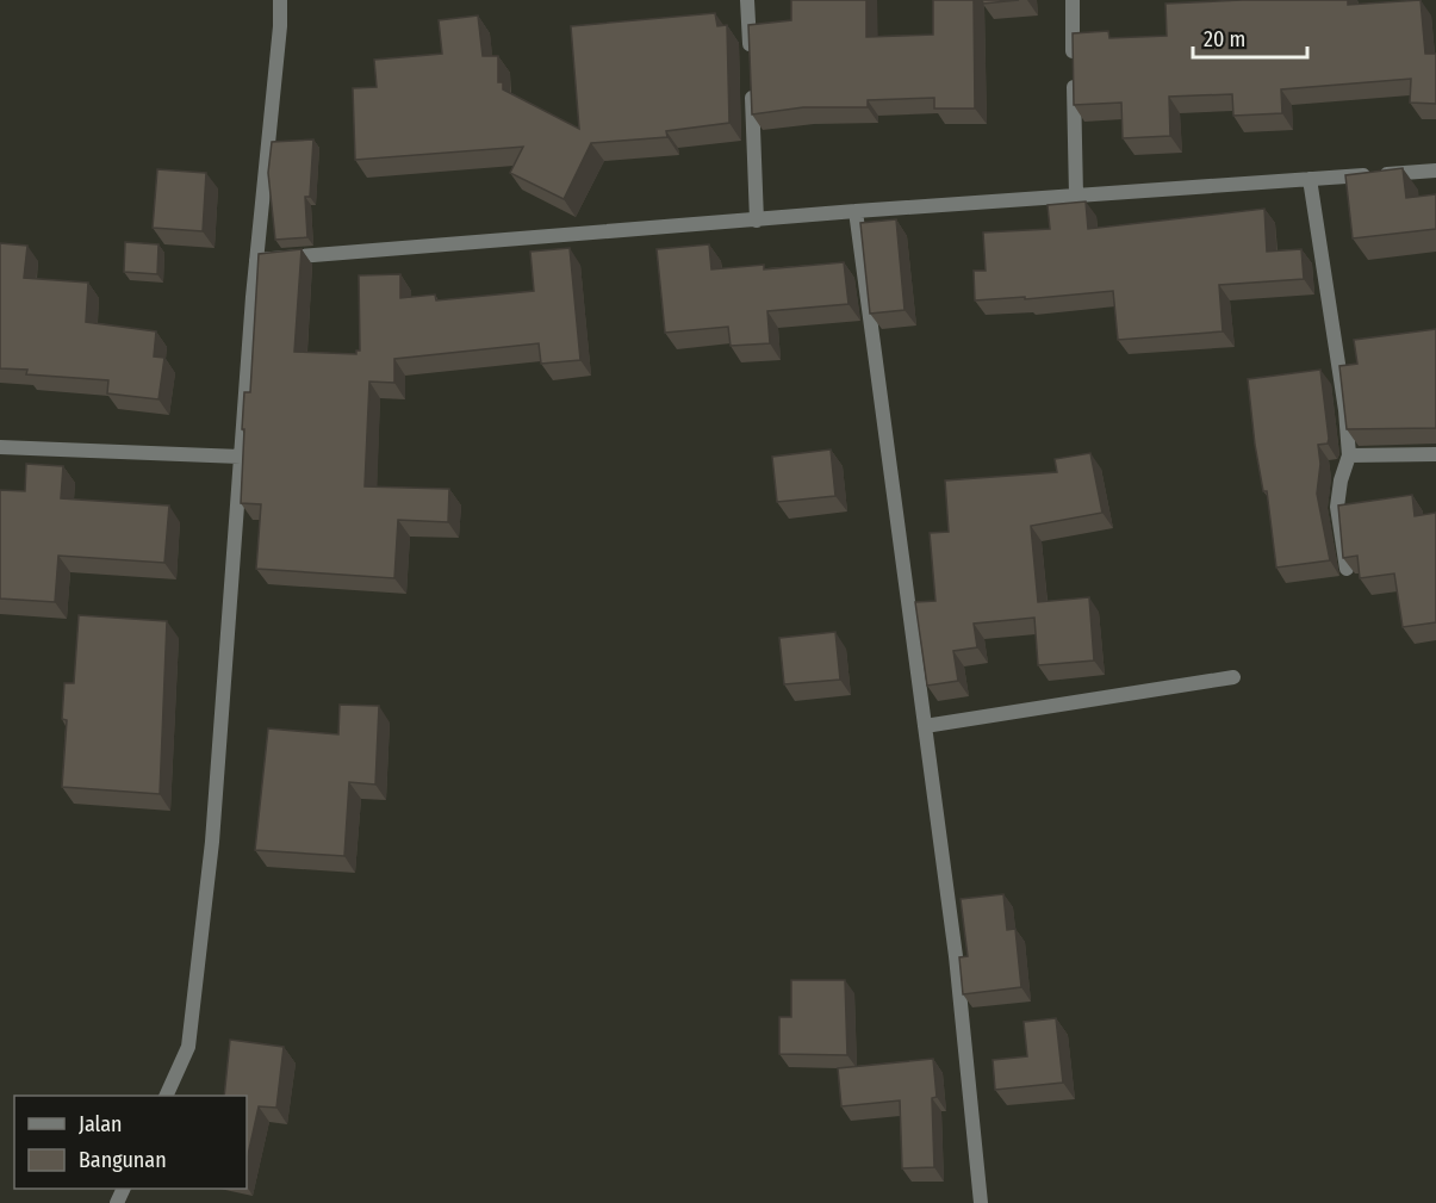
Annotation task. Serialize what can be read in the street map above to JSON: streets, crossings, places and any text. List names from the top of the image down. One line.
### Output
{"legend":["Jalan","Bangunan"],"scale_bar":"20 m"}
